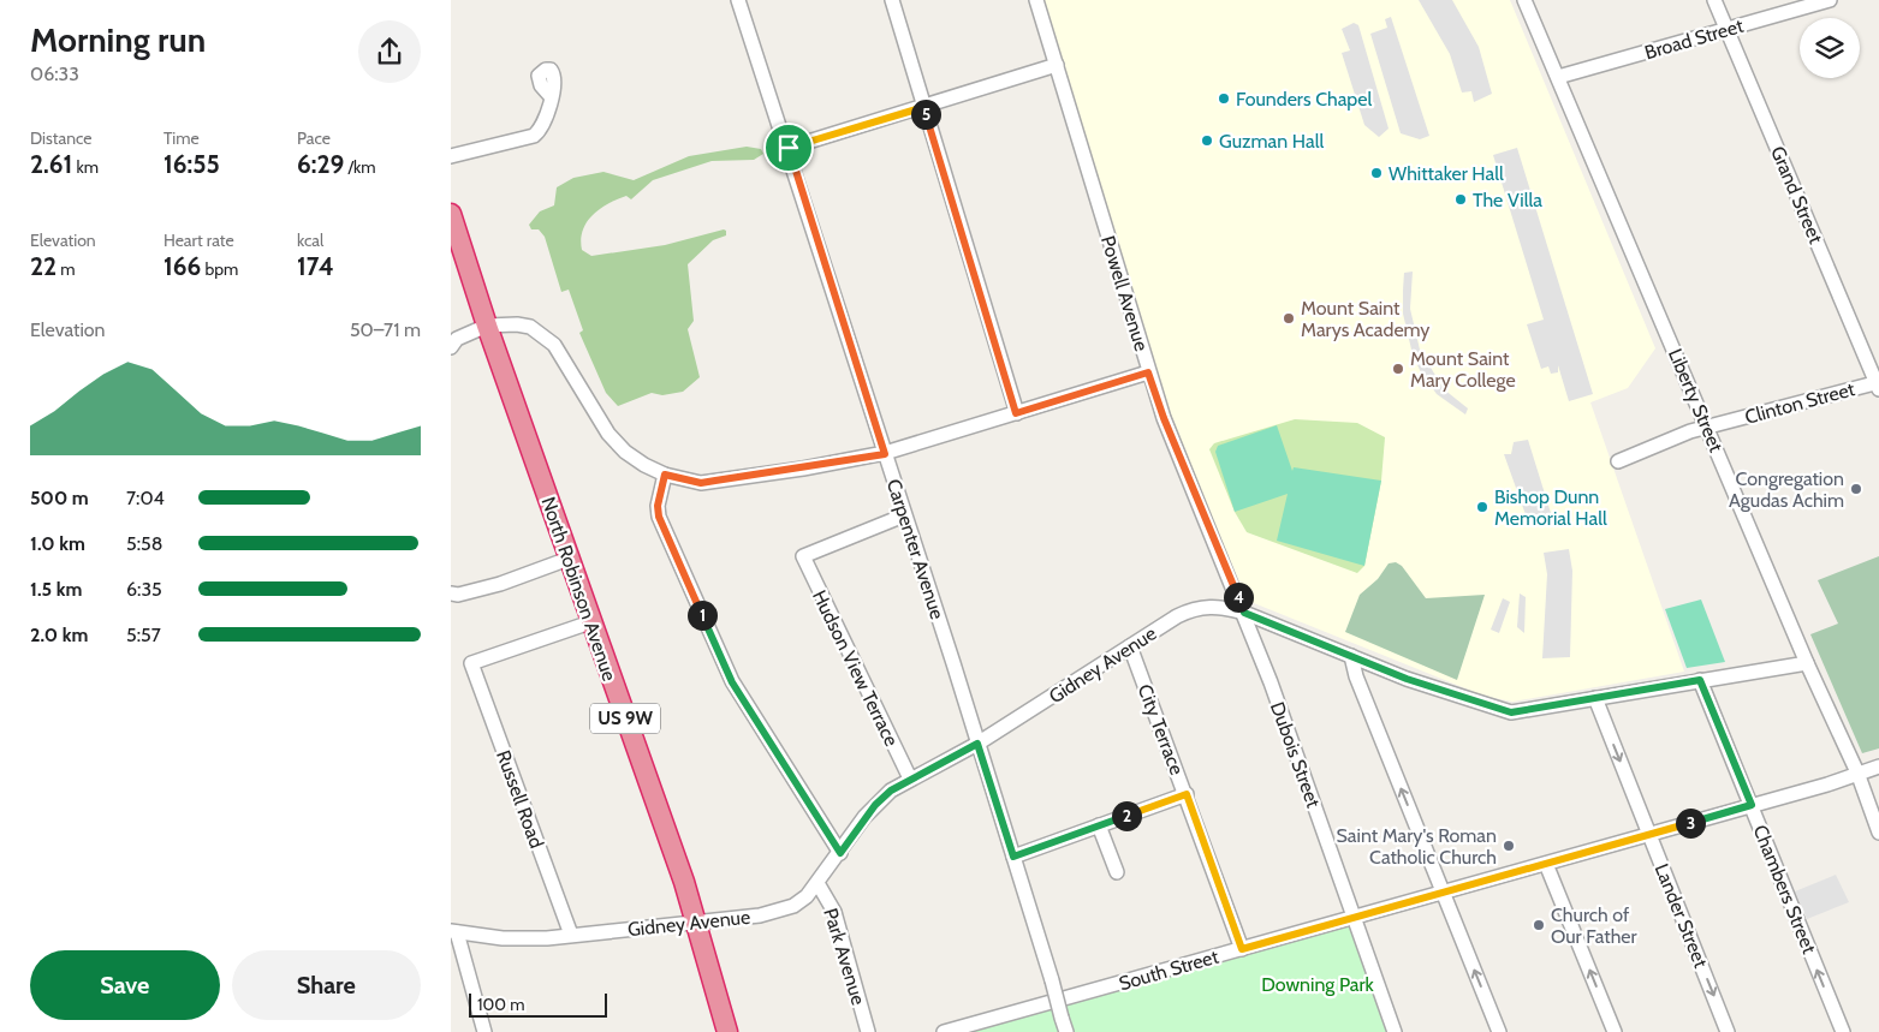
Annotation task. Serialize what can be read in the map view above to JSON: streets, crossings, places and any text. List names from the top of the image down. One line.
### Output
{"streets":{"highway":["North Robinson Avenue","US 9W"],"street":["Broad Street","Grand Street","Powell Avenue","Liberty Street","Clinton Street","Carpenter Avenue","Gidney Avenue","Hudson View Terrace","City Terrace","Dubois Street","Russell Road","Chambers Street","Lander Street","Park Avenue","South Street"]},"crossings":[["Broad Street","Grand Street"],["Broad Street","Liberty Street"],["Grand Street","Clinton Street"],["Powell Avenue","Gidney Avenue"],["Powell Avenue","Dubois Street"],["Liberty Street","Clinton Street"],["Liberty Street","Gidney Avenue"],["Liberty Street","South Street"],["Carpenter Avenue","Gidney Avenue"],["Carpenter Avenue","Hudson View Terrace"],["North Robinson Avenue","Gidney Avenue"],["North Robinson Avenue","Russell Road"],["Gidney Avenue","Hudson View Terrace"],["Gidney Avenue","City Terrace"],["Gidney Avenue","Dubois Street"],["Gidney Avenue","Russell Road"],["Gidney Avenue","Chambers Street"],["Gidney Avenue","Lander Street"],["Gidney Avenue","Park Avenue"],["City Terrace","South Street"],["Dubois Street","South Street"],["Chambers Street","South Street"],["Lander Street","South Street"]],"one_way":["Chambers Street"],"parks":["Downing Park"],"places":["Founders Chapel","Guzman Hall","Whittaker Hall","The Villa","Mount Saint Marys Academy","Mount Saint Mary College","Congregation Agudas Achim","Bishop Dunn Memorial Hall","Saint Mary's Roman Catholic Church","Church of Our Father"],"scale_bar":"100 m","page":{"heading":["Morning run","06:33"],"pins":["5","4","1","2","3"],"stats":[["Distance","2.61 km"],["Time","16:55"],["Pace","6:29 /km"],["Elevation","22 m"],["Heart rate","166 bpm"],["kcal","174"]],"chart":["Elevation","50–71 m"],"list":[{"name":"500 m","note":"7:04"},{"name":"1.0 km","note":"5:58"},{"name":"1.5 km","note":"6:35"},{"name":"2.0 km","note":"5:57"}],"buttons":["Save","Share"],"scale":"100 m"}}
